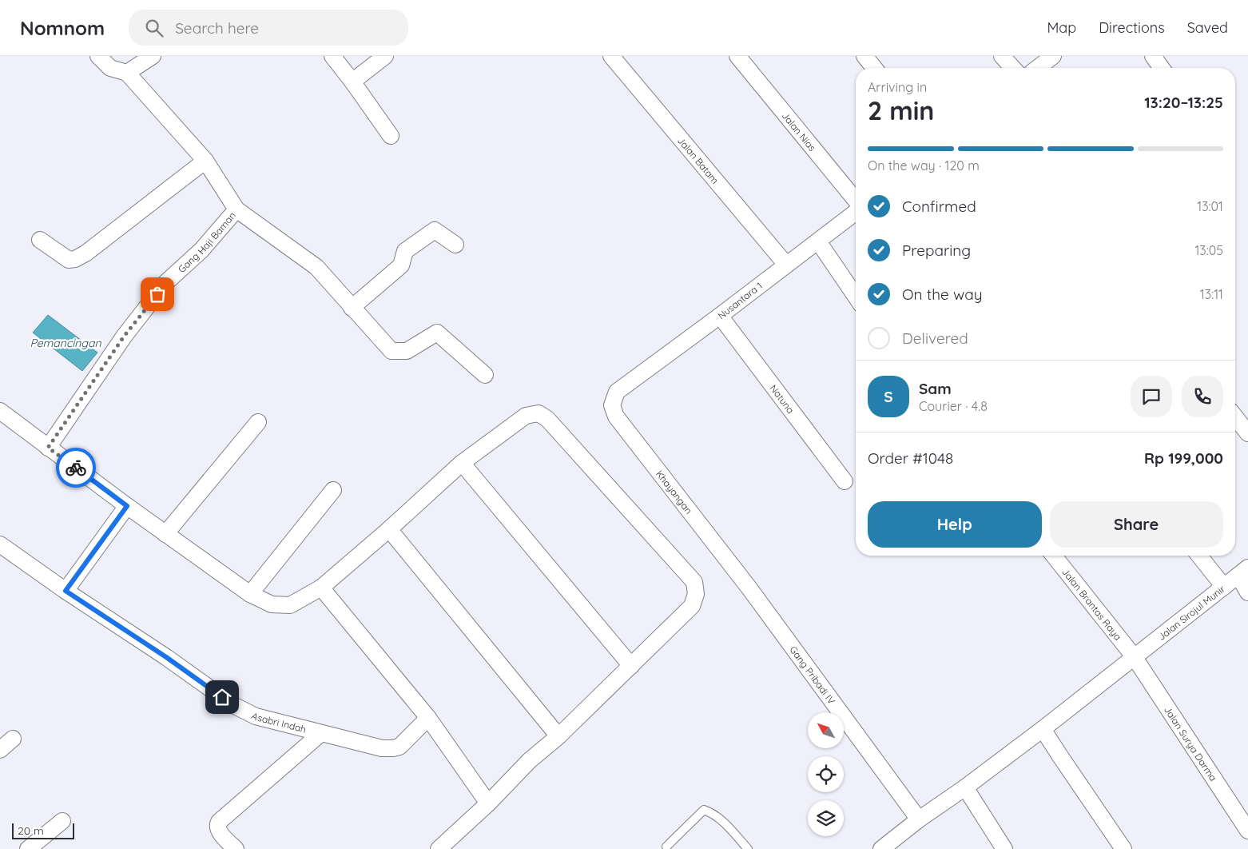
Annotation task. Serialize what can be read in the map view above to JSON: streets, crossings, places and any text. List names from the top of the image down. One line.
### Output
{"streets":{"street":["Jalan Nias","Jalan Batam","Gang Haji Baman","Nusantara 1","Natuna","Khayangan","Jalan Brantas Raya","Jalan Sirojul Munir","Gang Pribadi IV","Asabri Indah","Jalan Surya Darma"]},"crossings":[["Jalan Batam","Nusantara 1"],["Nusantara 1","Natuna"],["Nusantara 1","Khayangan"],["Khayangan","Gang Pribadi IV"],["Jalan Brantas Raya","Jalan Sirojul Munir"],["Jalan Brantas Raya","Jalan Surya Darma"],["Jalan Sirojul Munir","Gang Pribadi IV"],["Jalan Sirojul Munir","Jalan Surya Darma"]],"water":["Pemancingan"],"scale_bar":"20 m","north":"top left","page":{"header":"Nomnom","search":"Search here","nav":["Map","Directions","Saved"],"heading":["2 min","Arriving in","13:20–13:25"],"panel":["Sam","Courier · 4.8","Order #1048","Rp 199,000"],"bar":"On the way · 120 m","list":[["Confirmed","13:01"],["Preparing","13:05"],["On the way","13:11"],"Delivered"],"round":"S","buttons":["Help","Share"],"scale":"20 m"}}
